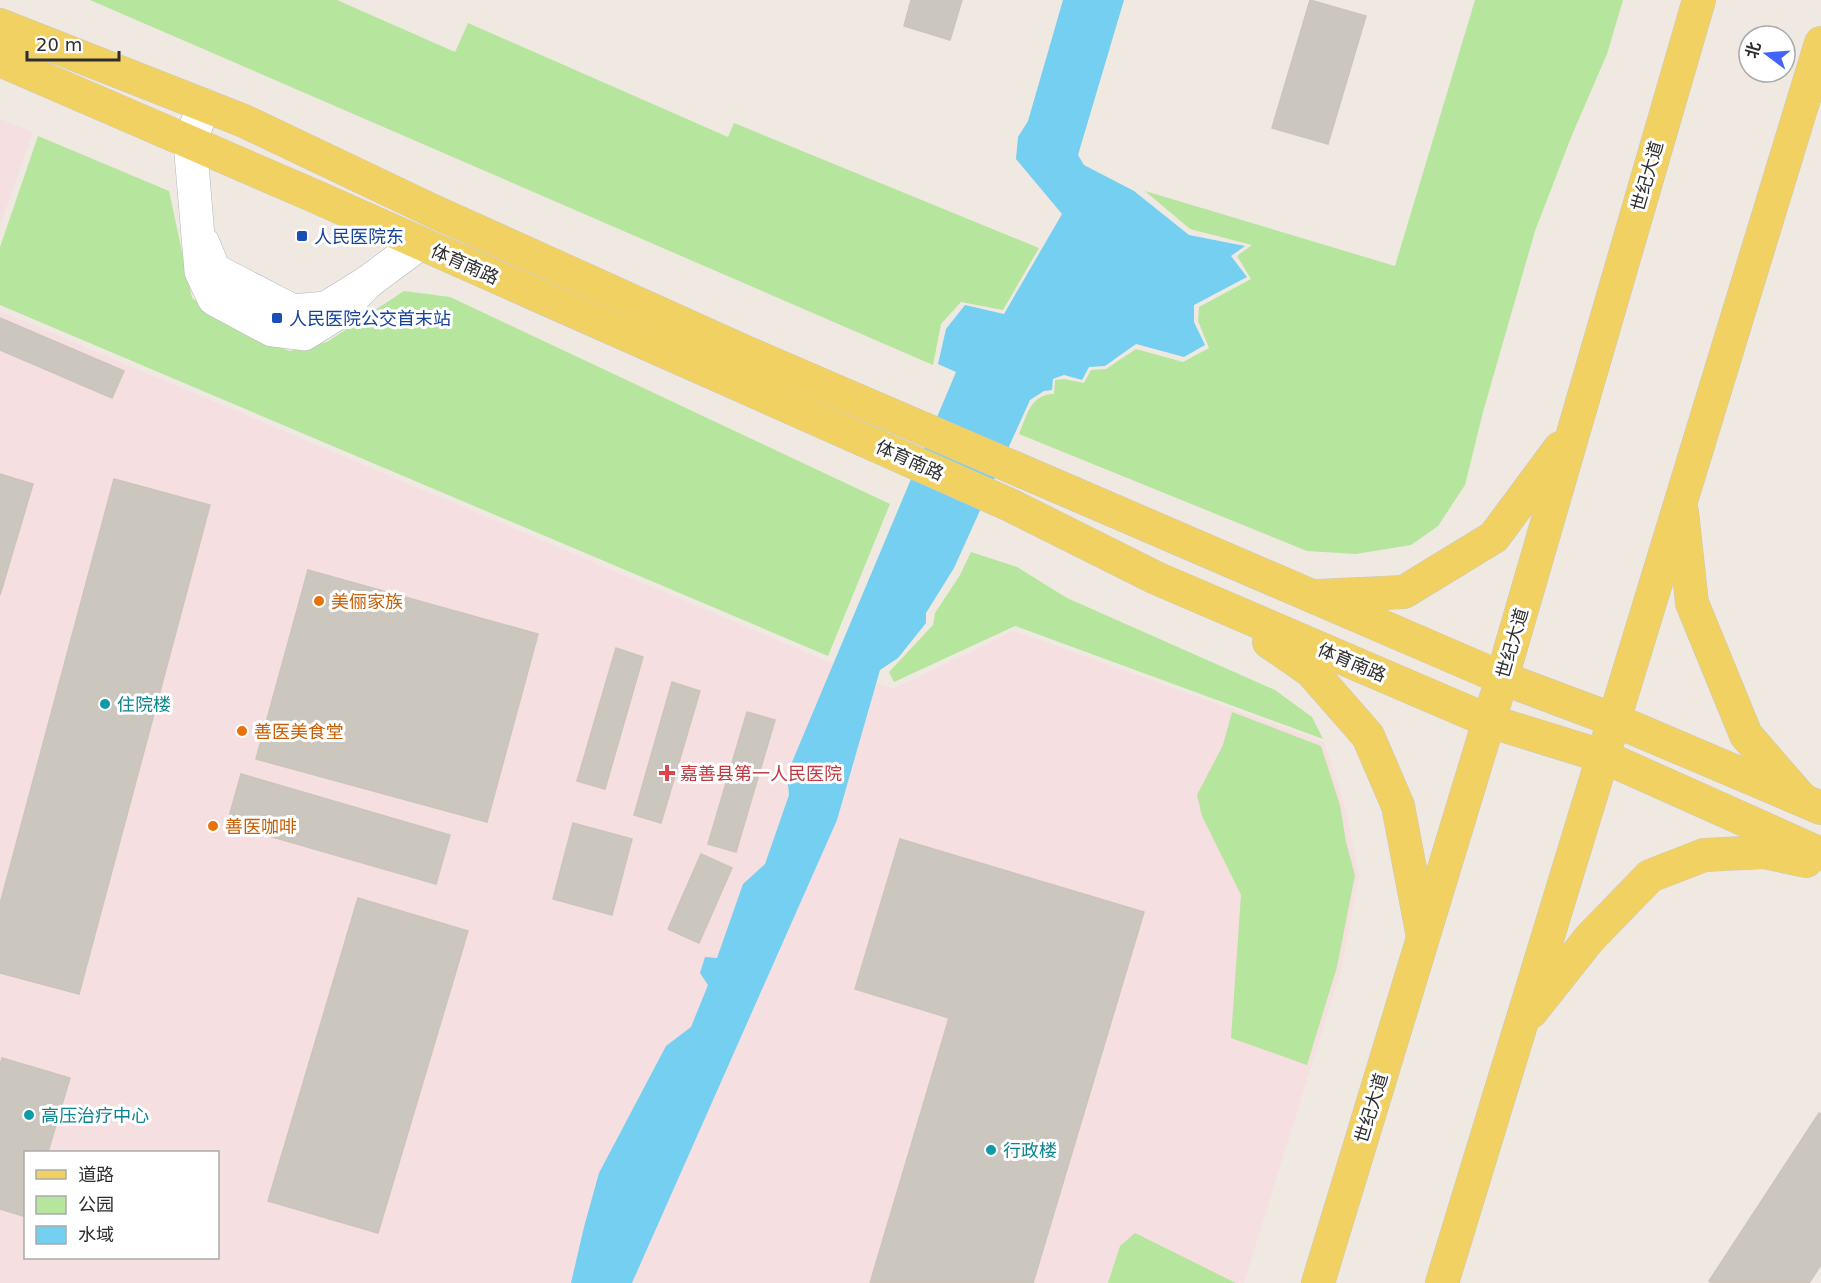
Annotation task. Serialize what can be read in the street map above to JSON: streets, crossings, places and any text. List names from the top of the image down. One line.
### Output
{"streets":{"main road":["世纪大道","体育南路"]},"crossings":[["世纪大道","体育南路"]],"places":{"transit":["人民医院东","人民医院公交首末站"],"other":["美俪家族","住院楼","善医美食堂","善医咖啡","高压治疗中心","行政楼"],"health":["嘉善县第一人民医院"]},"legend":["道路","公园","水域"],"scale_bar":"20 m","north":"left"}
